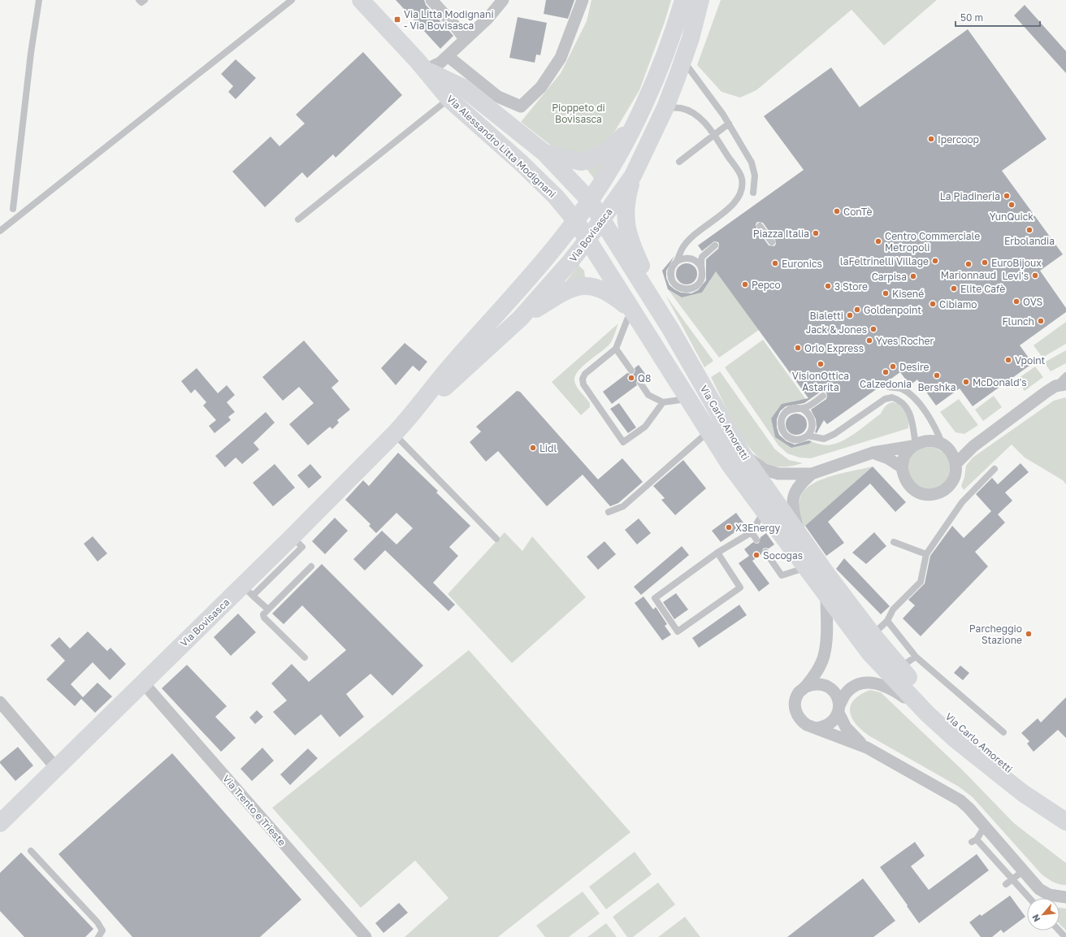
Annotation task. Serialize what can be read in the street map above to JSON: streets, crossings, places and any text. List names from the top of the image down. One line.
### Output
{"streets":{"street":["Via Alessandro Litta Modignani","Via Bovisasca","Via Carlo Amoretti","Via Trento e Trieste"]},"crossings":[["Via Alessandro Litta Modignani","Via Bovisasca"],["Via Alessandro Litta Modignani","Via Carlo Amoretti"],["Via Bovisasca","Via Carlo Amoretti"],["Via Bovisasca","Via Trento e Trieste"]],"parks":["Pioppeto di Bovisasca"],"places":{"transit":["Via Litta Modignani - Via Bovisasca"],"other":["Ipercoop","La Piadineria","YunQuick","ConTè","Erbolandia","Piazza Italia","Centro Commerciale Metropoli","laFeltrinelli Village","EuroBijoux","Euronics","Marionnaud","Levi's","Carpisa","Pepco","3 Store","Elite Cafè","Kisené","OVS","Cibiamo","Goldenpoint","Bialetti","Flunch","Jack & Jones","Yves Rocher","Orlo Express","Vpoint","VisionOttica Astarita","Desire","Calzedonia","Bershka","Q8","McDonald's","Lidl","X3Energy","Socogas","Parcheggio Stazione"]},"scale_bar":"50 m","north":"bottom left"}
